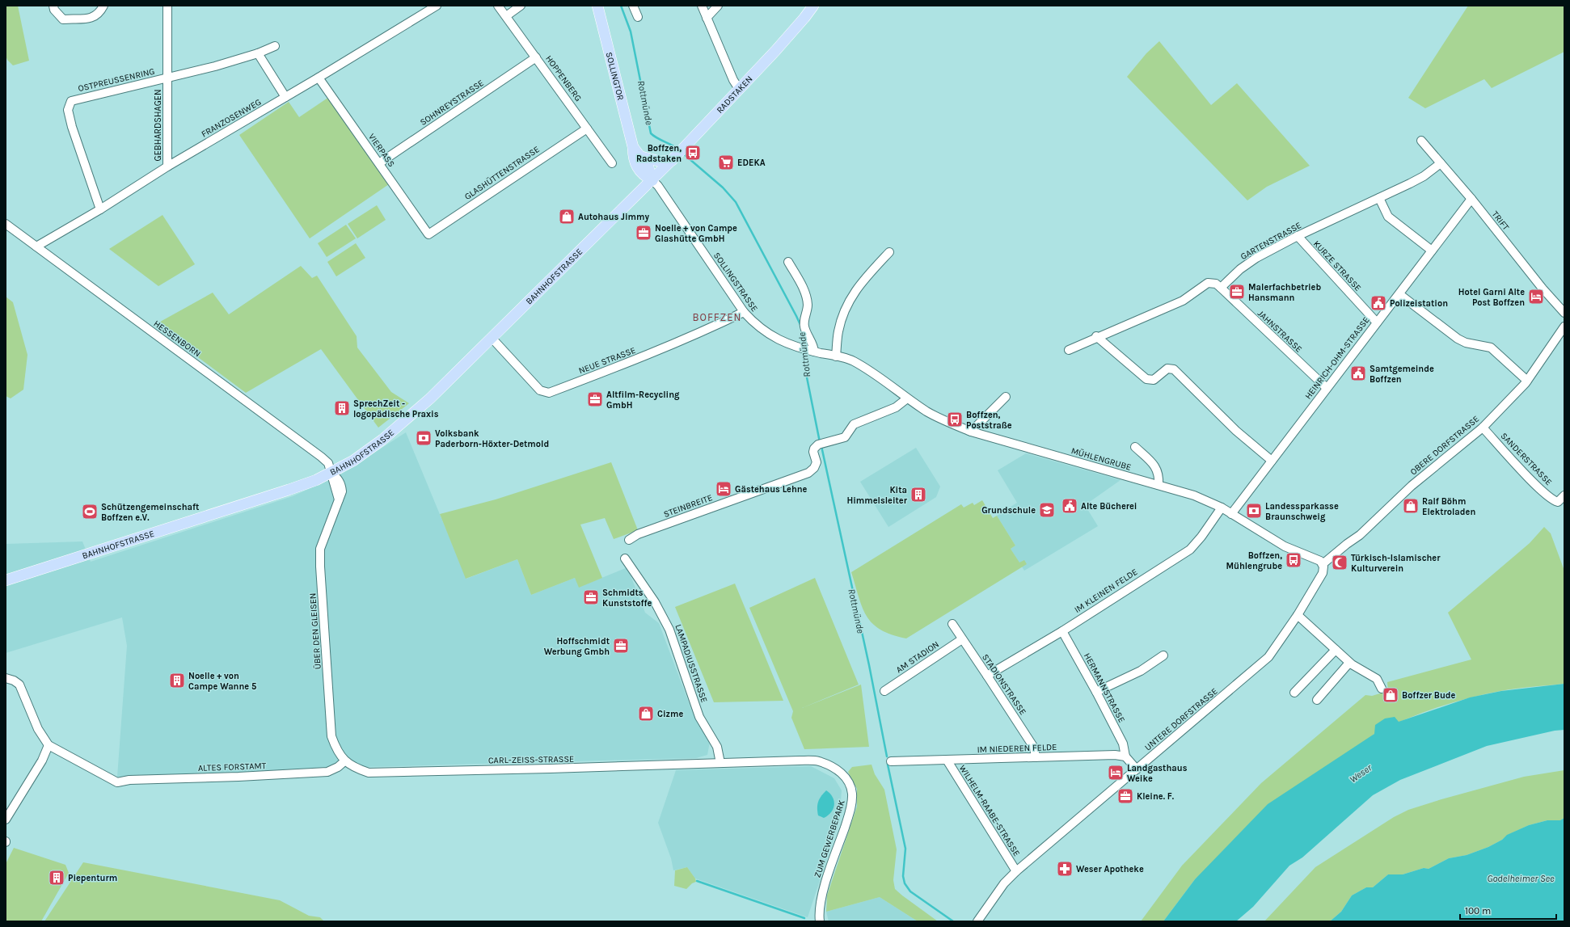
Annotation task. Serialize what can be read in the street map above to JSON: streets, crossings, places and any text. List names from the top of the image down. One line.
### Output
{"streets":{"main road":["SOLLINGTOR","RADSTAKEN","BAHNHOFSTRASSE"],"street":["HOPPENBERG","OSTPREUSSENRING","SOHNREYSTRASSE","FRANZOSENWEG","GEBHARDSHAGEN","VIERPASS","GLASHÜTTENSTRASSE","TRIFT","GARTENSTRASSE","KURZE STRASSE","SOLLINGSTRASSE","JAHNSTRASSE","HESSENBORN","HEINRICH-OHM-STRASSE","NEUE STRASSE","OBERE DORFSTRASSE","MÜHLENGRUBE","SANDERSTRASSE","STEINBREITE","IM KLEINEN FELDE","ÜBER DEN GLEISEN","AM STADION","LAMPADIUSSTRASSE","STADIONSTRASSE","HERMANNSTRASSE","UNTERE DORFSTRASSE","IM NIEDEREN FELDE","CARL-ZEISS-STRASSE","ALTES FORSTAMT","WILHELM-RAABE-STRASSE","ZUM GEWERBEPARK"]},"crossings":[["SOLLINGTOR","RADSTAKEN"],["SOLLINGTOR","BAHNHOFSTRASSE"],["SOLLINGTOR","SOLLINGSTRASSE"],["HOPPENBERG","SOHNREYSTRASSE"],["HOPPENBERG","GLASHÜTTENSTRASSE"],["OSTPREUSSENRING","FRANZOSENWEG"],["OSTPREUSSENRING","GEBHARDSHAGEN"],["RADSTAKEN","BAHNHOFSTRASSE"],["RADSTAKEN","SOLLINGSTRASSE"],["SOHNREYSTRASSE","VIERPASS"],["FRANZOSENWEG","GEBHARDSHAGEN"],["FRANZOSENWEG","VIERPASS"],["FRANZOSENWEG","HESSENBORN"],["VIERPASS","GLASHÜTTENSTRASSE"],["TRIFT","GARTENSTRASSE"],["TRIFT","HEINRICH-OHM-STRASSE"],["GARTENSTRASSE","KURZE STRASSE"],["GARTENSTRASSE","JAHNSTRASSE"],["KURZE STRASSE","HEINRICH-OHM-STRASSE"],["BAHNHOFSTRASSE","SOLLINGSTRASSE"],["BAHNHOFSTRASSE","HESSENBORN"],["BAHNHOFSTRASSE","NEUE STRASSE"],["BAHNHOFSTRASSE","ÜBER DEN GLEISEN"],["SOLLINGSTRASSE","NEUE STRASSE"],["SOLLINGSTRASSE","MÜHLENGRUBE"],["JAHNSTRASSE","HEINRICH-OHM-STRASSE"],["HESSENBORN","ÜBER DEN GLEISEN"],["HEINRICH-OHM-STRASSE","MÜHLENGRUBE"],["OBERE DORFSTRASSE","MÜHLENGRUBE"],["OBERE DORFSTRASSE","SANDERSTRASSE"],["OBERE DORFSTRASSE","UNTERE DORFSTRASSE"],["MÜHLENGRUBE","STEINBREITE"],["MÜHLENGRUBE","IM KLEINEN FELDE"],["MÜHLENGRUBE","UNTERE DORFSTRASSE"],["IM KLEINEN FELDE","STADIONSTRASSE"],["IM KLEINEN FELDE","HERMANNSTRASSE"],["ÜBER DEN GLEISEN","CARL-ZEISS-STRASSE"],["ÜBER DEN GLEISEN","ALTES FORSTAMT"],["AM STADION","STADIONSTRASSE"],["LAMPADIUSSTRASSE","CARL-ZEISS-STRASSE"],["LAMPADIUSSTRASSE","ZUM GEWERBEPARK"],["STADIONSTRASSE","IM NIEDEREN FELDE"],["HERMANNSTRASSE","IM NIEDEREN FELDE"],["UNTERE DORFSTRASSE","WILHELM-RAABE-STRASSE"],["IM NIEDEREN FELDE","WILHELM-RAABE-STRASSE"],["CARL-ZEISS-STRASSE","ALTES FORSTAMT"],["CARL-ZEISS-STRASSE","ZUM GEWERBEPARK"]],"districts":["BOFFZEN"],"water":["Rottmünde","Weser","Godelheimer See"],"places":{"bus stop":["Boffzen, Radstaken","Boffzen, Poststraße","Boffzen, Mühlengrube"],"supermarket":["EDEKA"],"shop":["Autohaus Jimmy","Ralf Böhm Elektroladen","Boffzer Bude","Cizme"],"office":["Noelle + von Campe Glashütte GmbH","Malerfachbetrieb Hansmann","Altfilm-Recycling GmbH","Schmidts Kunststoffe","Hoffschmidt Werbung Gmbh","Kleine. F."],"hotel":["Hotel Garni Alte Post Boffzen","Gästehaus Lehne","Landgasthaus Weike"],"public building":["Polizeistation","Samtgemeinde Boffzen","Alte Bücherei"],"building":["SprechZeit - logopädische Praxis","Kita Himmelsleiter","Noelle + von Campe Wanne 5","Piepenturm"],"bank":["Volksbank Paderborn-Höxter-Detmold","Landessparkasse Braunschweig"],"school or university":["Grundschule"],"sports":["Schützengemeinschaft Boffzen e.V."],"mosque":["Türkisch-Islamischer Kulturverein"],"pharmacy":["Weser Apotheke"]},"scale_bar":"100 m"}
